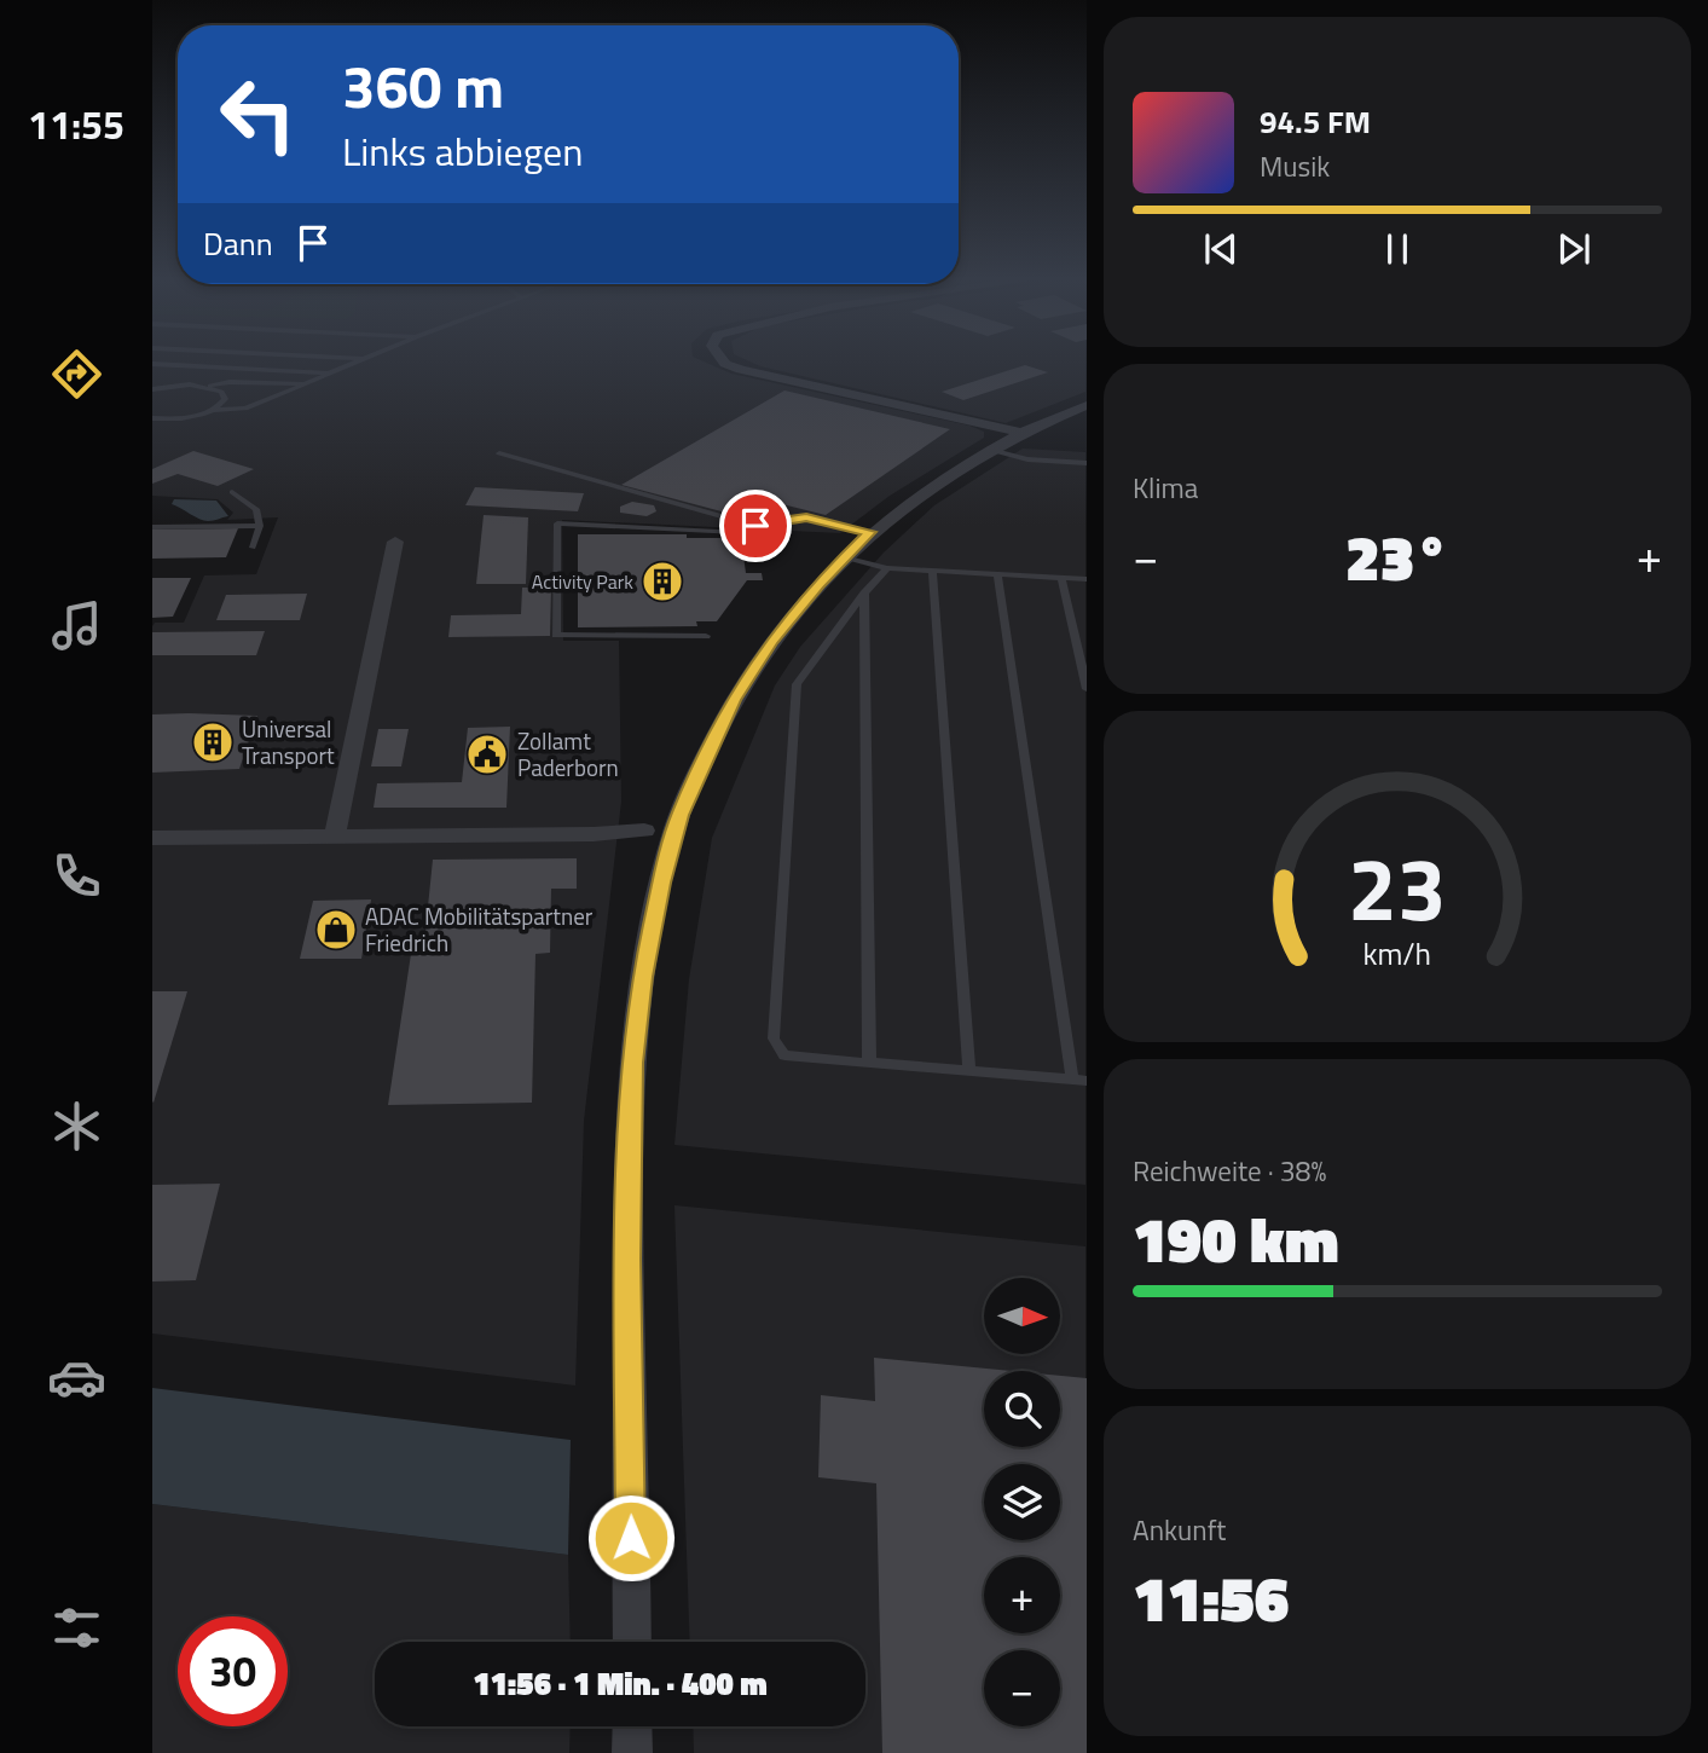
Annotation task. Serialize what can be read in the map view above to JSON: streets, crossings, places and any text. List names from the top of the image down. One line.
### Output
{"places":{"building":["Activity Park","Universal Transport"],"public building":["Zollamt Paderborn"],"shop":["ADAC Mobilitätspartner Friedrich"]},"north":"right","page":{"tabs":"11:55","turn":["360 m","Links abbiegen"],"song":["94.5 FM","Musik"],"then":"Dann","tile":["Klima",["Reichweite · 38%","190 km"],["Ankunft","11:56"]],"heat":["−","23°","+"],"map_buttons":["+","−"],"limit":"30","trip":"11:56 · 1 Min. · 400 m","gauge":["23","km/h"]}}
